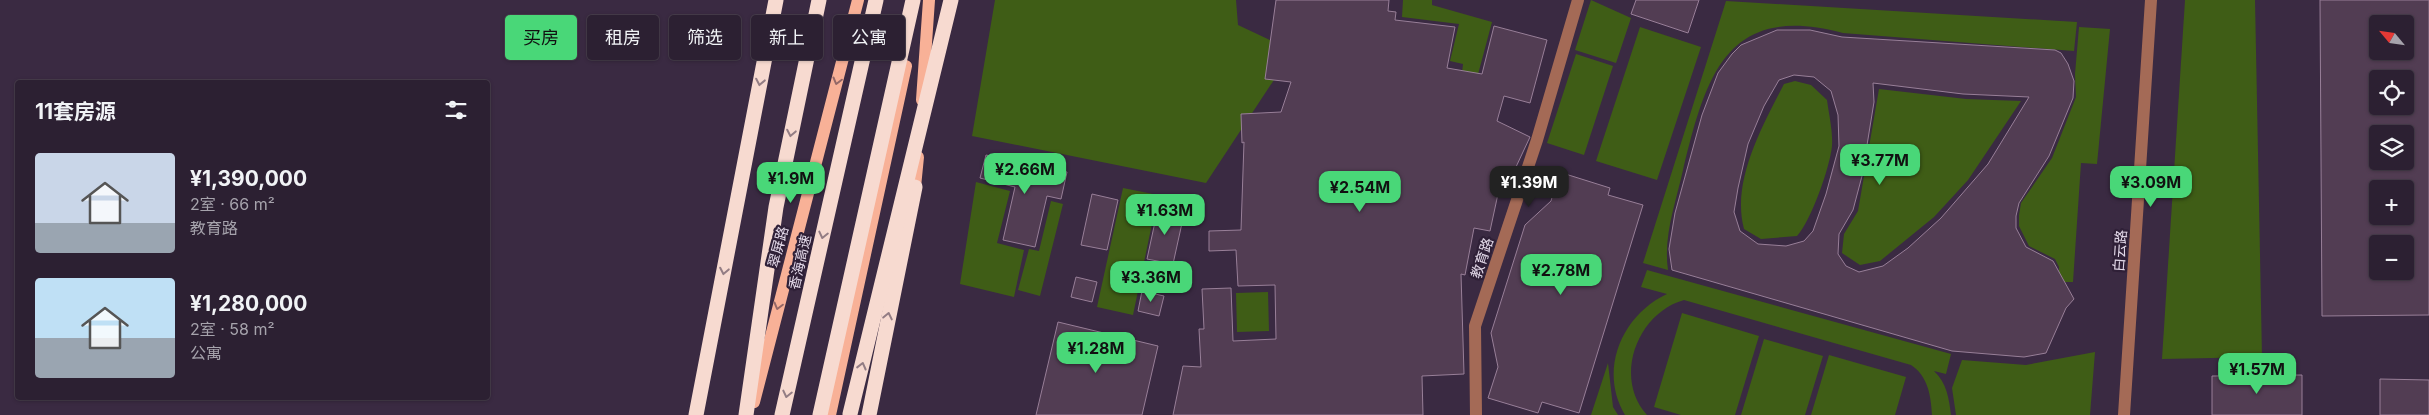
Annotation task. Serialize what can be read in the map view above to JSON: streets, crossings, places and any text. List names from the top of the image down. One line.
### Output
{"streets":{"highway":["香海高速"],"main road":["翠屏路"],"street":["白云路","教育路"]},"north":"top left","page":{"map_buttons":["+","−"],"chip":["买房","租房","筛选","新上","公寓"],"heading":"11套房源","list":[{"name":"¥1,390,000","note":"2室 · 66 m² · 教育路"},{"name":"¥1,280,000","note":"2室 · 58 m² · 公寓"}],"price":["¥3.77M","¥2.66M","¥1.9M","¥1.39M","¥3.09M","¥2.54M","¥1.63M","¥2.78M","¥3.36M","¥1.28M","¥1.57M"]}}
